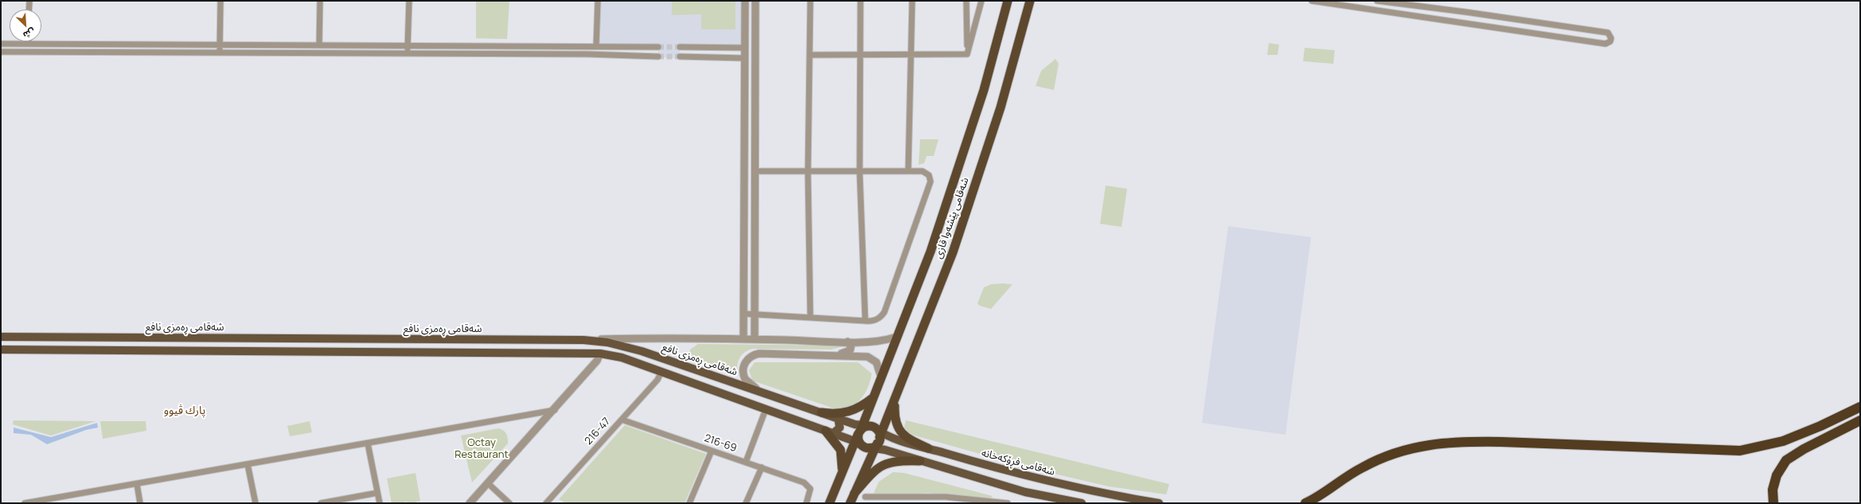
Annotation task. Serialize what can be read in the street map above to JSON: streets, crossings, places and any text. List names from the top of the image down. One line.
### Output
{"streets":{"highway":["شەقامی پێشەوا قازی"],"main road":["شەقامی ڕەمزی نافع","شەقامی فڕۆکەخانە"],"street":["216-47","216-69"]},"crossings":[["شەقامی پێشەوا قازی","شەقامی ڕەمزی نافع"],["شەقامی پێشەوا قازی","شەقامی فڕۆکەخانە"],["شەقامی ڕەمزی نافع","شەقامی فڕۆکەخانە"],["216-47","216-69"]],"districts":["پارك ڤیوو"],"parks":["Octay Restaurant"],"north":"bottom right"}
